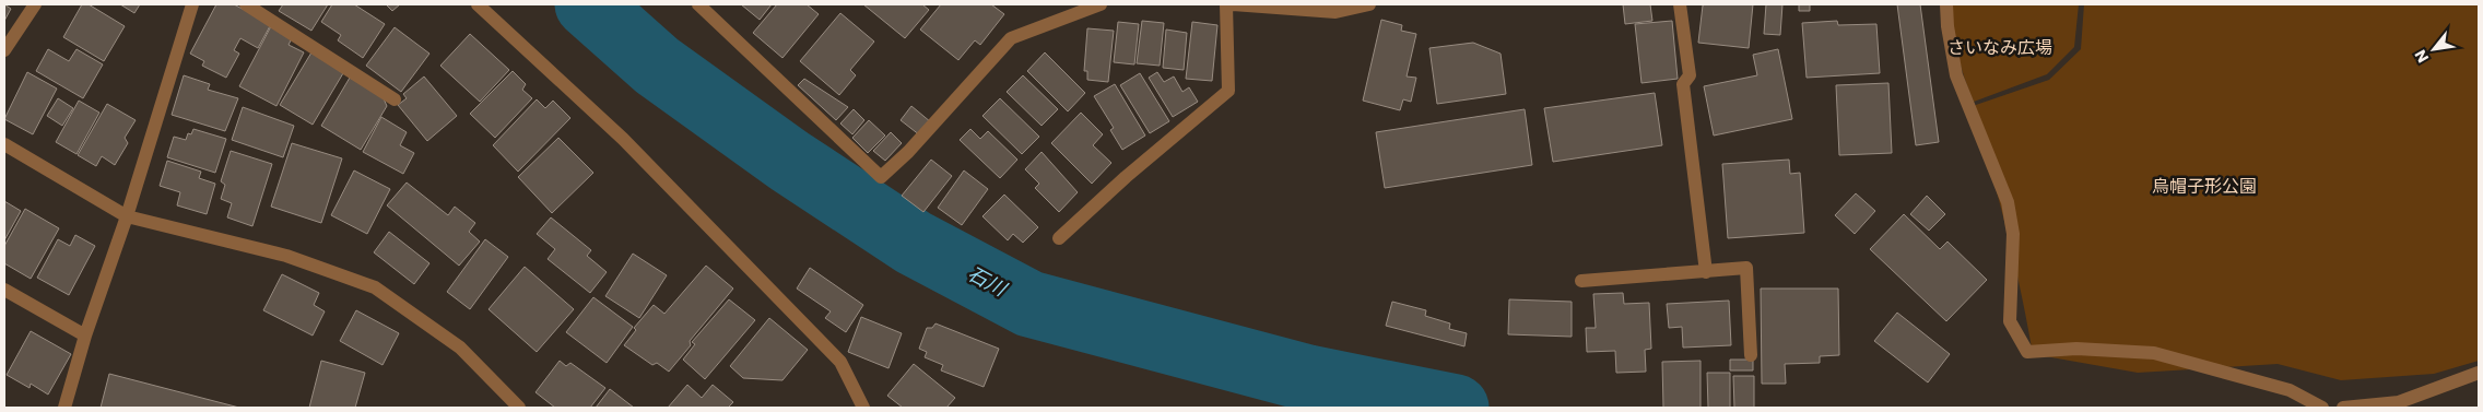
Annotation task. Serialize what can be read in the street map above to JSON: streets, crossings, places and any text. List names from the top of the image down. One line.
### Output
{"water":["石川"],"parks":["さいなみ広場","烏帽子形公園"],"north":"bottom left"}
